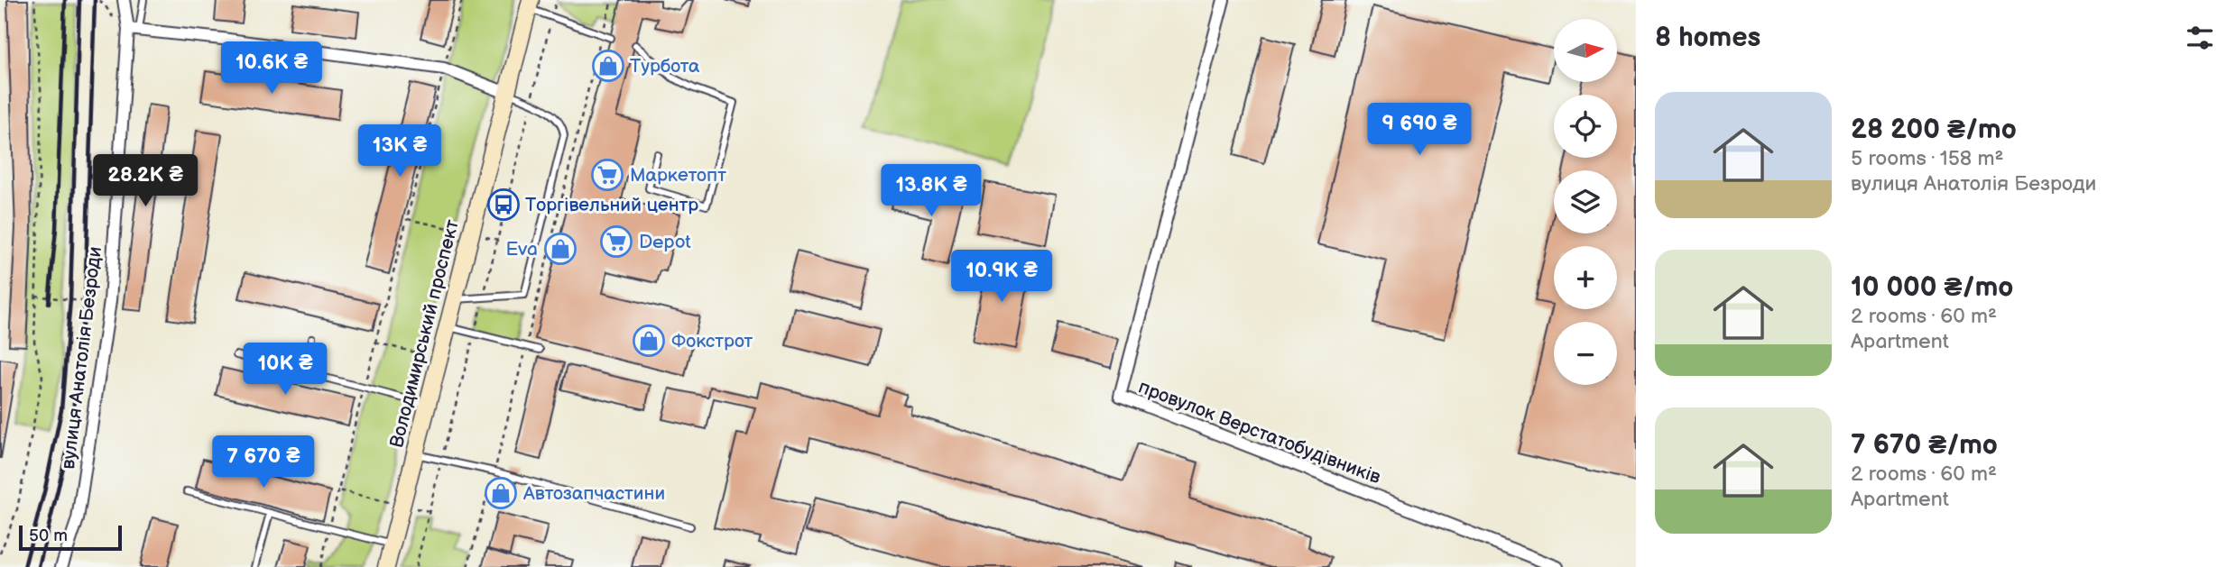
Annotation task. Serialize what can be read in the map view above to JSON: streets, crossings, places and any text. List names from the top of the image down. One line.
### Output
{"streets":{"main road":["Володимирський проспект"],"street":["вулиця Анатолія Безроди","провулок Верстатобудівників"]},"places":{"shop":["Турбота","Eva","Фокстрот","Автозапчастини"],"supermarket":["Маркетопт","Depot"],"bus stop":["Торгівельний центр"]},"scale_bar":"50 m","north":"right","page":{"heading":"8 homes","map_buttons":["+","−"],"price":["10.6K ₴","9 690 ₴","13K ₴","28.2K ₴","13.8K ₴","10.9K ₴","10K ₴","7 670 ₴"],"list":[{"name":"28 200 ₴/mo","note":"5 rooms · 158 m² · вулиця Анатолія Безроди"},{"name":"10 000 ₴/mo","note":"2 rooms · 60 m² · Apartment"},{"name":"7 670 ₴/mo","note":"2 rooms · 60 m² · Apartment"}],"scale":"50 m"}}
